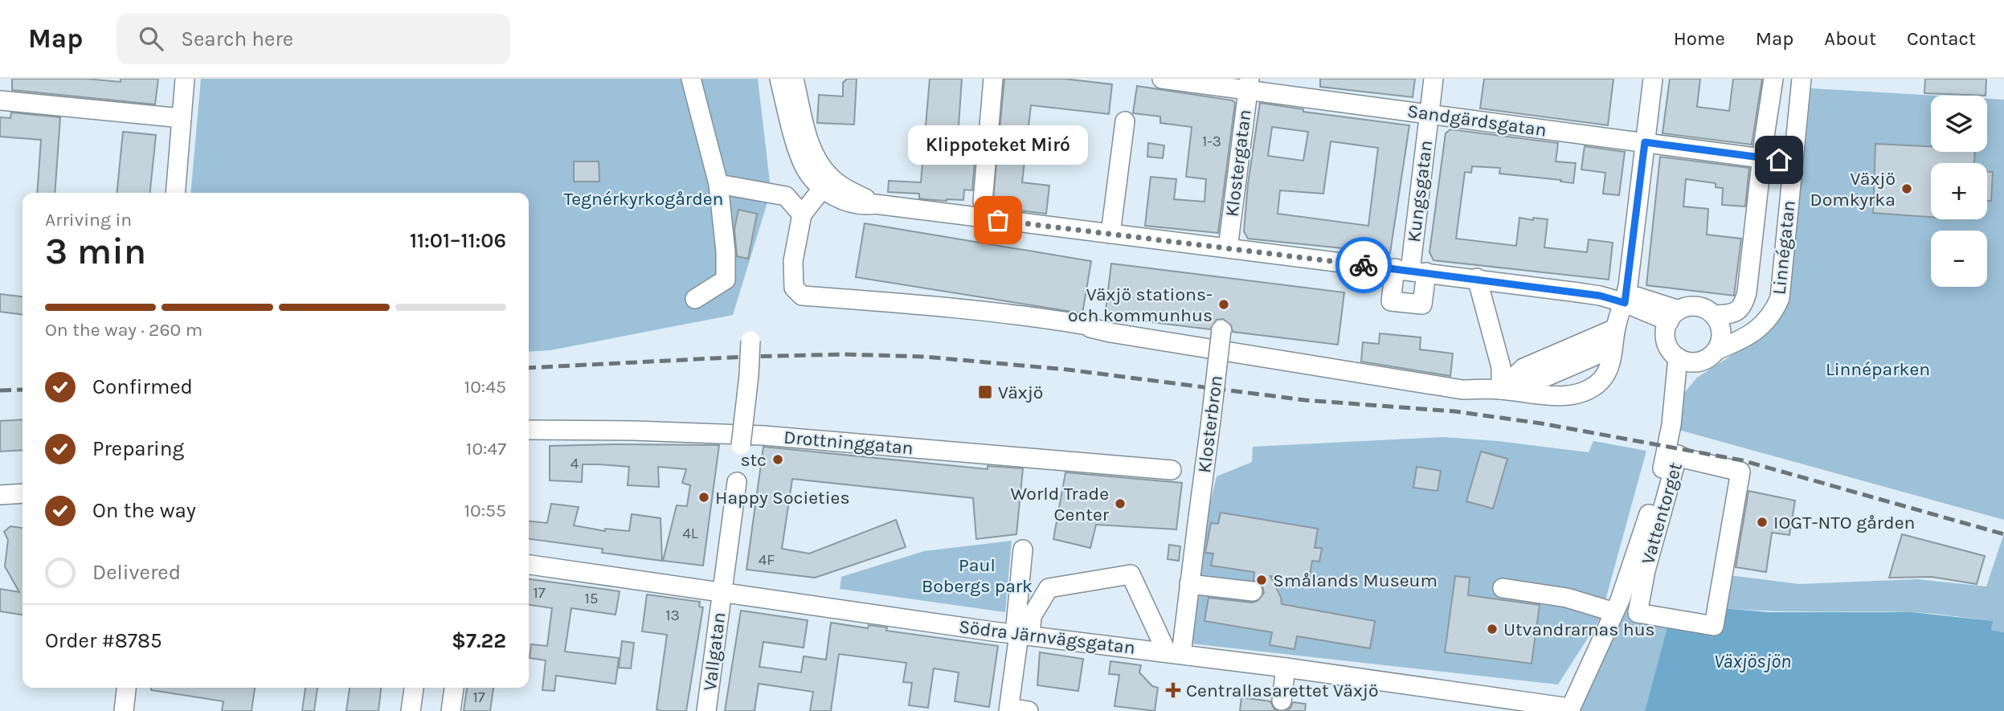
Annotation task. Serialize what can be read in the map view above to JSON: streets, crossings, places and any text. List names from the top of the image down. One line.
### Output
{"streets":{"street":["Sandgärdsgatan","Klostergatan","Kungsgatan","Linnégatan","Klosterbron","Drottninggatan","Vattentorget","Södra Järnvägsgatan","Vallgatan"]},"crossings":[["Sandgärdsgatan","Klostergatan"],["Sandgärdsgatan","Kungsgatan"],["Sandgärdsgatan","Linnégatan"],["Klosterbron","Södra Järnvägsgatan"],["Södra Järnvägsgatan","Vallgatan"]],"water":["Växjösjön"],"parks":["Tegnérkyrkogården","Linnéparken","Paul Bobergs park"],"places":{"other":["Växjö Domkyrka","Klippoteket Miró","Växjö stations- och kommunhus","stc","Happy Societies","World Trade Center","IOGT-NTO gården","Smålands Museum","Utvandrarnas hus"],"transit":["Växjö"],"health":["Centrallasarettet Växjö"]},"house_numbers":["1-3","4","4L","4F","17","15","13","17"],"page":{"header":"Map","search":"Search here","nav":["Home","Map","About","Contact"],"map_buttons":["+","−"],"bubble":"Klippoteket Miró","heading":["3 min","Arriving in","11:01–11:06"],"panel":["Order #8785","$7.22"],"bar":"On the way · 260 m","list":[["Confirmed","10:45"],["Preparing","10:47"],["On the way","10:55"],"Delivered"]}}
